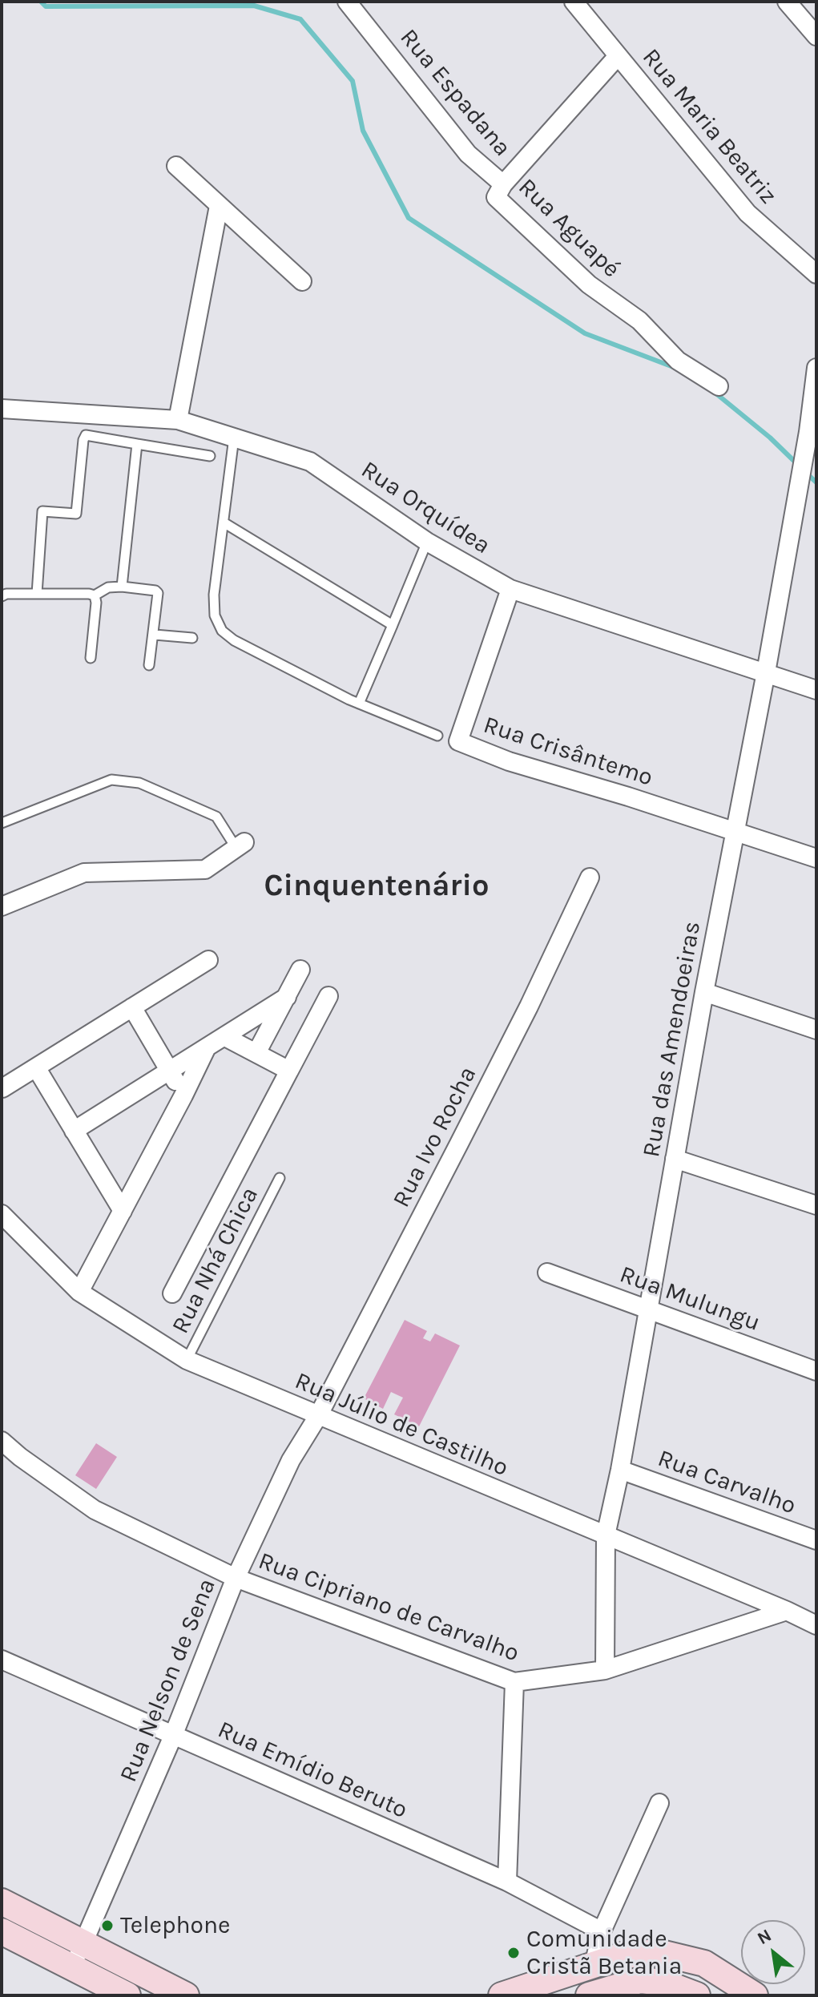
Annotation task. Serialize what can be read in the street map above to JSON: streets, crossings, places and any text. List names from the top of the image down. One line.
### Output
{"streets":{"street":["Rua Espadana","Rua Maria Beatriz","Rua Aguapé","Rua Orquídea","Rua Crisântemo","Rua das Amendoeiras","Rua Ivo Rocha","Rua Mulungu","Rua Júlio de Castilho","Rua Carvalho","Rua Cipriano de Carvalho","Rua Nelson de Sena","Rua Emídio Beruto"],"lane":["Rua Nhá Chica"]},"crossings":[["Rua Espadana","Rua Aguapé"],["Rua Maria Beatriz","Rua Aguapé"],["Rua Orquídea","Rua Crisântemo"],["Rua Orquídea","Rua das Amendoeiras"],["Rua Crisântemo","Rua das Amendoeiras"],["Rua das Amendoeiras","Rua Mulungu"],["Rua das Amendoeiras","Rua Júlio de Castilho"],["Rua das Amendoeiras","Rua Carvalho"],["Rua das Amendoeiras","Rua Cipriano de Carvalho"],["Rua Ivo Rocha","Rua Júlio de Castilho"],["Rua Ivo Rocha","Rua Nelson de Sena"],["Rua Nhá Chica","Rua Júlio de Castilho"],["Rua Júlio de Castilho","Rua Cipriano de Carvalho"],["Rua Júlio de Castilho","Rua Nelson de Sena"],["Rua Cipriano de Carvalho","Rua Nelson de Sena"],["Rua Nelson de Sena","Rua Emídio Beruto"]],"districts":["Cinquentenário"],"places":["Telephone","Comunidade Cristã Betania"],"north":"top left"}
